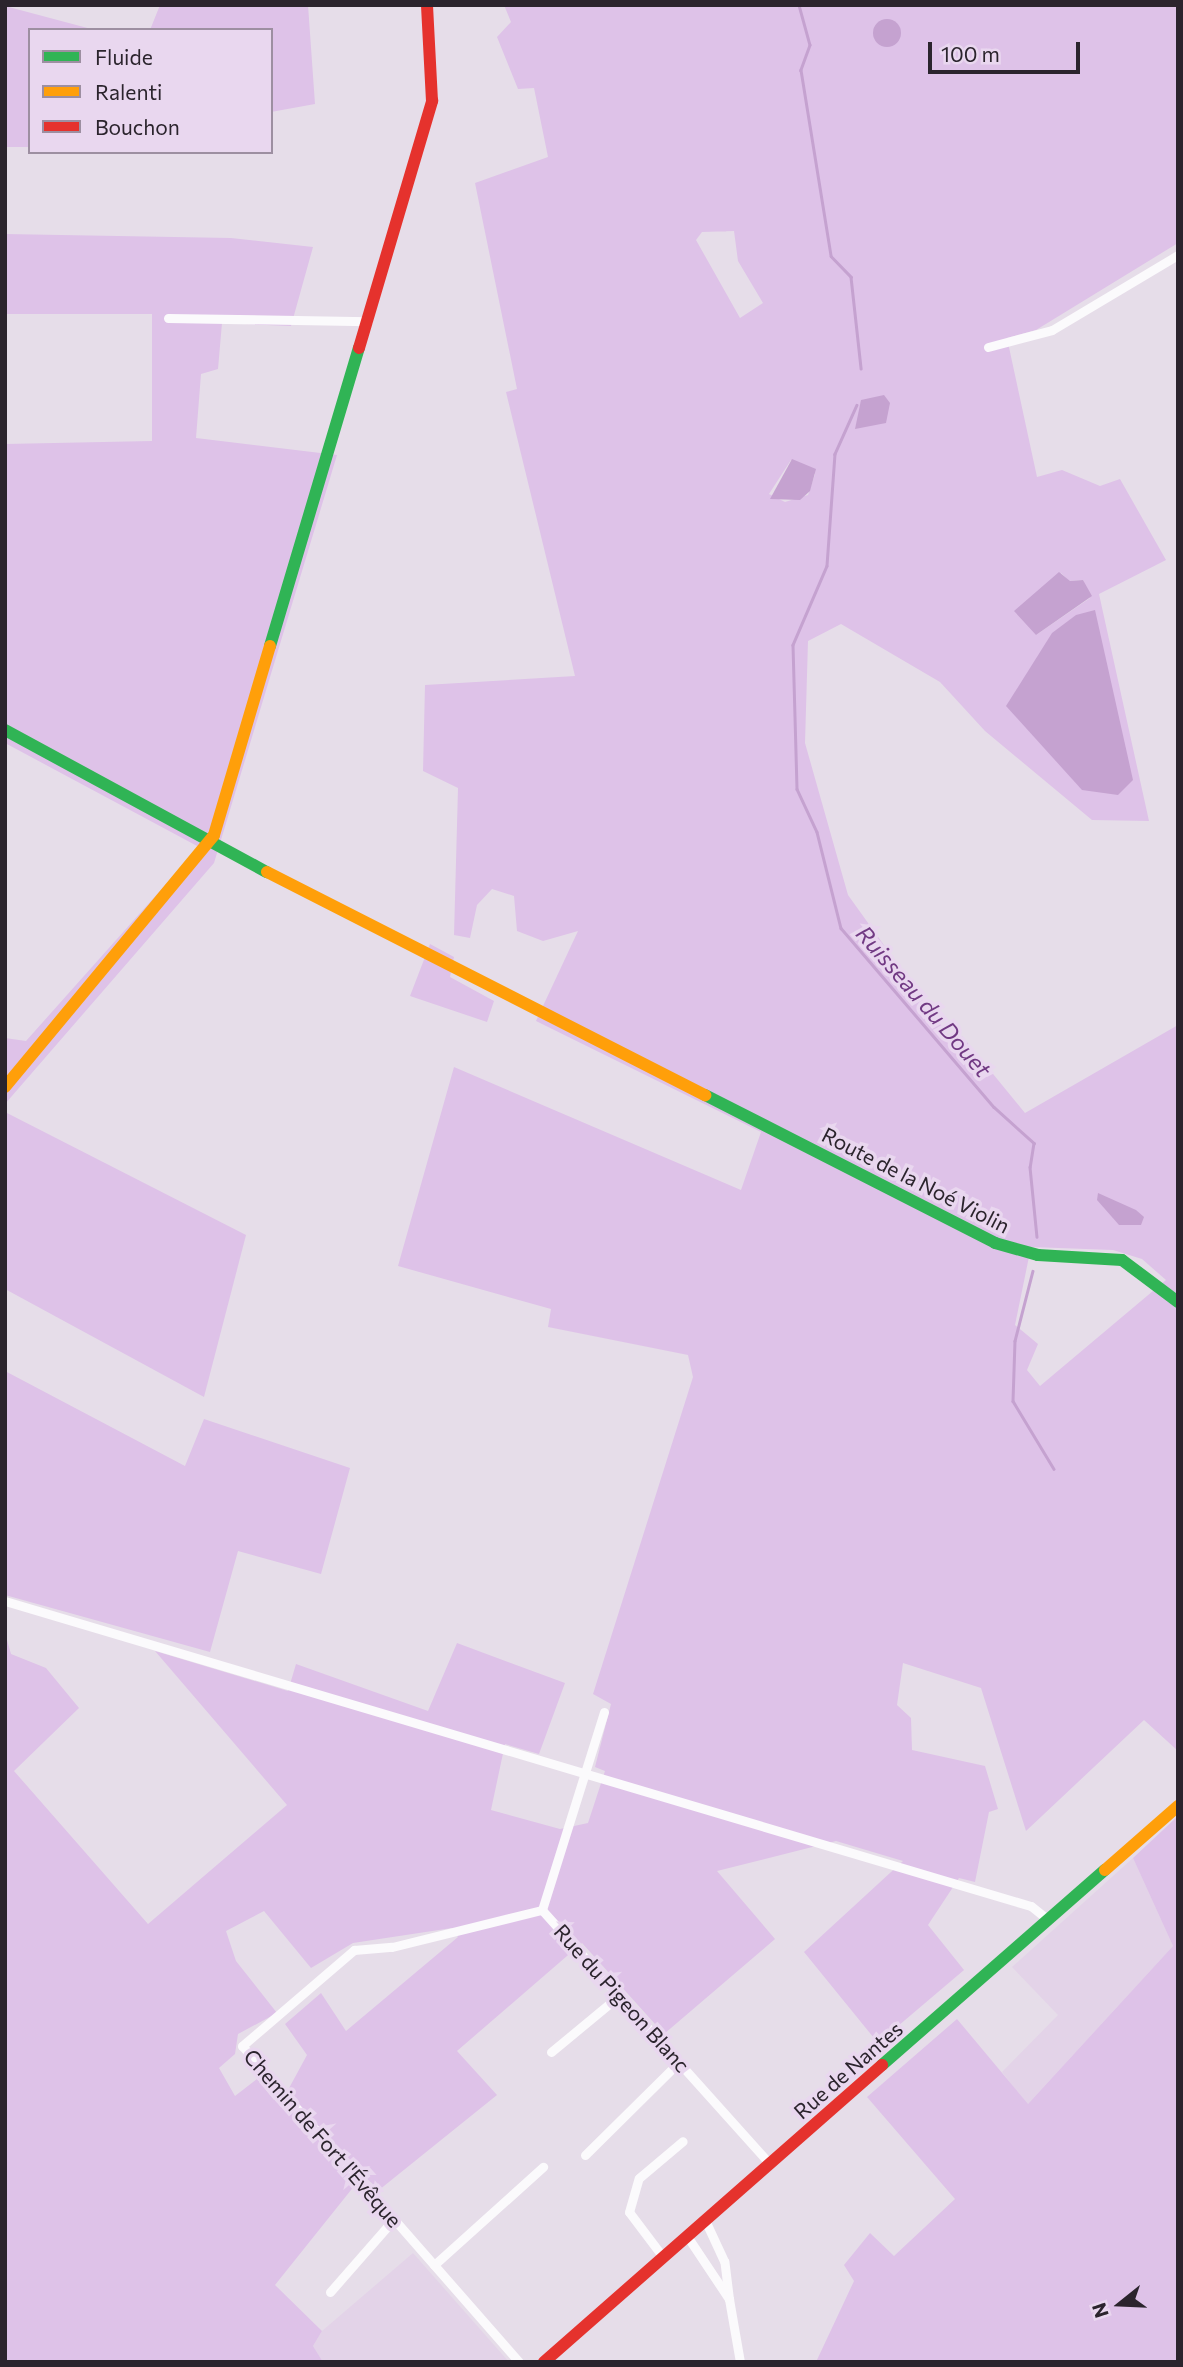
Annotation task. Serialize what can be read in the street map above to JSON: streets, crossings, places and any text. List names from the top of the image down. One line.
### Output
{"streets":{"street":["Route de la Noé Violin","Rue du Pigeon Blanc","Rue de Nantes","Chemin de Fort l'Évêque"]},"crossings":[["Rue du Pigeon Blanc","Rue de Nantes"],["Rue du Pigeon Blanc","Chemin de Fort l'Évêque"]],"water":["Ruisseau du Douet"],"legend":["Fluide","Ralenti","Bouchon"],"scale_bar":"100 m","north":"left"}
